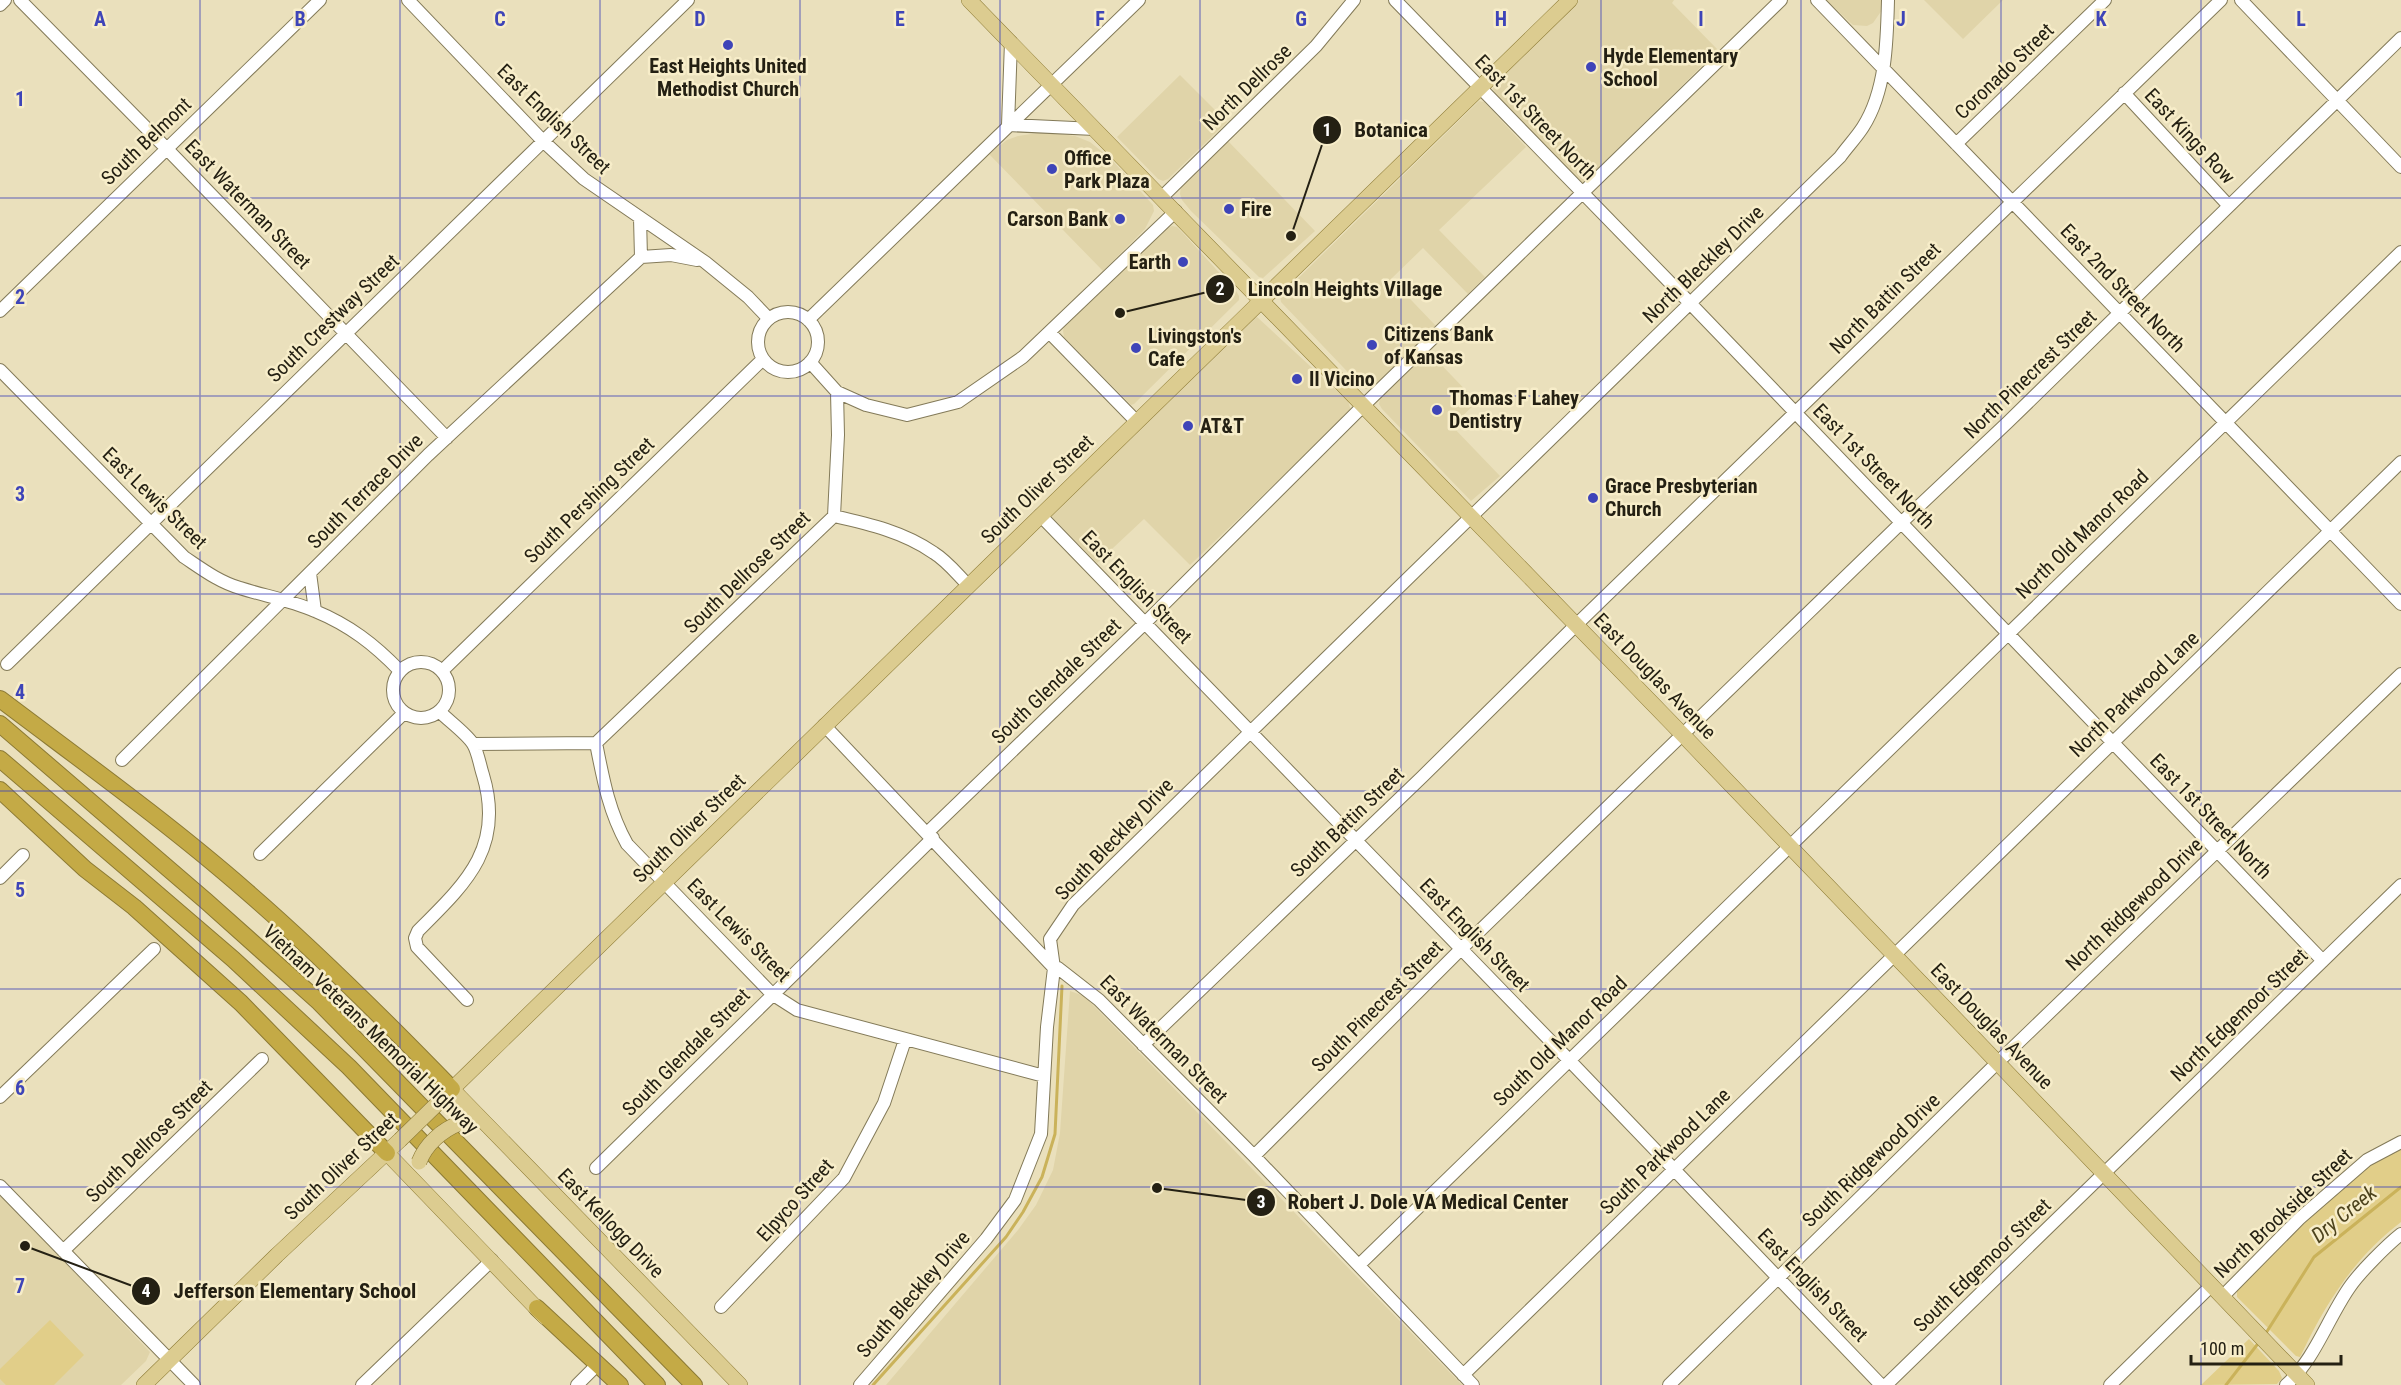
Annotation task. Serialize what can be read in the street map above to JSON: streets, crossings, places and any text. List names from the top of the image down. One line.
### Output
{"streets":{"highway":["Vietnam Veterans Memorial Highway"],"main road":["South Oliver Street","East Douglas Avenue","East Kellogg Drive"],"street":["Coronado Street","North Dellrose","East 1st Street North","East English Street","East Kings Row","South Belmont","East Waterman Street","North Bleckley Drive","East 2nd Street North","North Battin Street","South Crestway Street","North Pinecrest Street","South Terrace Drive","East Lewis Street","South Pershing Street","North Old Manor Road","South Dellrose Street","South Glendale Street","North Parkwood Lane","South Battin Street","South Bleckley Drive","North Ridgewood Drive","South Pinecrest Street","North Edgemoor Street","South Old Manor Road","South Parkwood Lane","South Ridgewood Drive","Elpyco Street","North Brookside Street","South Edgemoor Street"]},"crossings":[["Coronado Street","East 2nd Street North"],["North Dellrose","East Douglas Avenue"],["East 1st Street North","North Bleckley Drive"],["East 1st Street North","North Battin Street"],["East 1st Street North","North Pinecrest Street"],["East 1st Street North","South Oliver Street"],["East 1st Street North","North Old Manor Road"],["East 1st Street North","South Glendale Street"],["East 1st Street North","North Parkwood Lane"],["East 1st Street North","North Ridgewood Drive"],["East 1st Street North","North Edgemoor Street"],["East English Street","South Crestway Street"],["East English Street","South Oliver Street"],["East English Street","South Pershing Street"],["East English Street","South Glendale Street"],["East English Street","South Battin Street"],["East English Street","South Bleckley Drive"],["East English Street","South Pinecrest Street"],["East English Street","South Old Manor Road"],["East English Street","South Parkwood Lane"],["East English Street","South Ridgewood Drive"],["East Kings Row","North Battin Street"],["East Kings Row","North Pinecrest Street"],["South Belmont","East Waterman Street"],["East Waterman Street","South Crestway Street"],["East Waterman Street","South Oliver Street"],["East Waterman Street","South Terrace Drive"],["East Waterman Street","South Glendale Street"],["East Waterman Street","South Battin Street"],["East Waterman Street","South Bleckley Drive"],["East Waterman Street","South Pinecrest Street"],["East Waterman Street","South Old Manor Road"],["East Waterman Street","South Parkwood Lane"],["North Bleckley Drive","East 2nd Street North"],["North Bleckley Drive","East Douglas Avenue"],["North Bleckley Drive","South Bleckley Drive"],["East 2nd Street North","North Battin Street"],["East 2nd Street North","North Pinecrest Street"],["East 2nd Street North","North Old Manor Road"],["East 2nd Street North","North Parkwood Lane"],["North Battin Street","East Douglas Avenue"],["North Battin Street","South Battin Street"],["South Crestway Street","East Lewis Street"],["North Pinecrest Street","East Douglas Avenue"],["North Pinecrest Street","South Pinecrest Street"],["South Oliver Street","East Lewis Street"],["South Oliver Street","East Douglas Avenue"],["South Oliver Street","East Kellogg Drive"],["South Terrace Drive","East Lewis Street"],["East Lewis Street","South Pershing Street"],["East Lewis Street","South Dellrose Street"],["East Lewis Street","South Glendale Street"],["East Lewis Street","South Bleckley Drive"],["East Lewis Street","Elpyco Street"],["North Old Manor Road","East Douglas Avenue"],["North Old Manor Road","South Old Manor Road"],["East Douglas Avenue","South Glendale Street"],["East Douglas Avenue","North Parkwood Lane"],["East Douglas Avenue","South Battin Street"],["East Douglas Avenue","South Bleckley Drive"],["East Douglas Avenue","North Ridgewood Drive"],["East Douglas Avenue","South Pinecrest Street"],["East Douglas Avenue","North Edgemoor Street"],["East Douglas Avenue","South Old Manor Road"],["East Douglas Avenue","South Parkwood Lane"],["East Douglas Avenue","South Ridgewood Drive"],["East Douglas Avenue","North Brookside Street"],["East Douglas Avenue","South Edgemoor Street"],["North Parkwood Lane","South Parkwood Lane"],["North Ridgewood Drive","South Ridgewood Drive"],["North Edgemoor Street","South Edgemoor Street"]],"water":["Dry Creek"],"places":["East Heights United Methodist Church","Hyde Elementary School","Office Park Plaza","Fire","Carson Bank","Botanica","Earth","Lincoln Heights Village","Citizens Bank of Kansas","Livingston's Cafe","Il Vicino","Thomas F Lahey Dentistry","AT&T","Grace Presbyterian Church","Robert J. Dole VA Medical Center","Jefferson Elementary School"],"scale_bar":"100 m","grid":{"columns":["A","B","C","D","E","F","G","H","I","J","K","L"],"rows":["1","2","3","4","5","6","7"]}}
